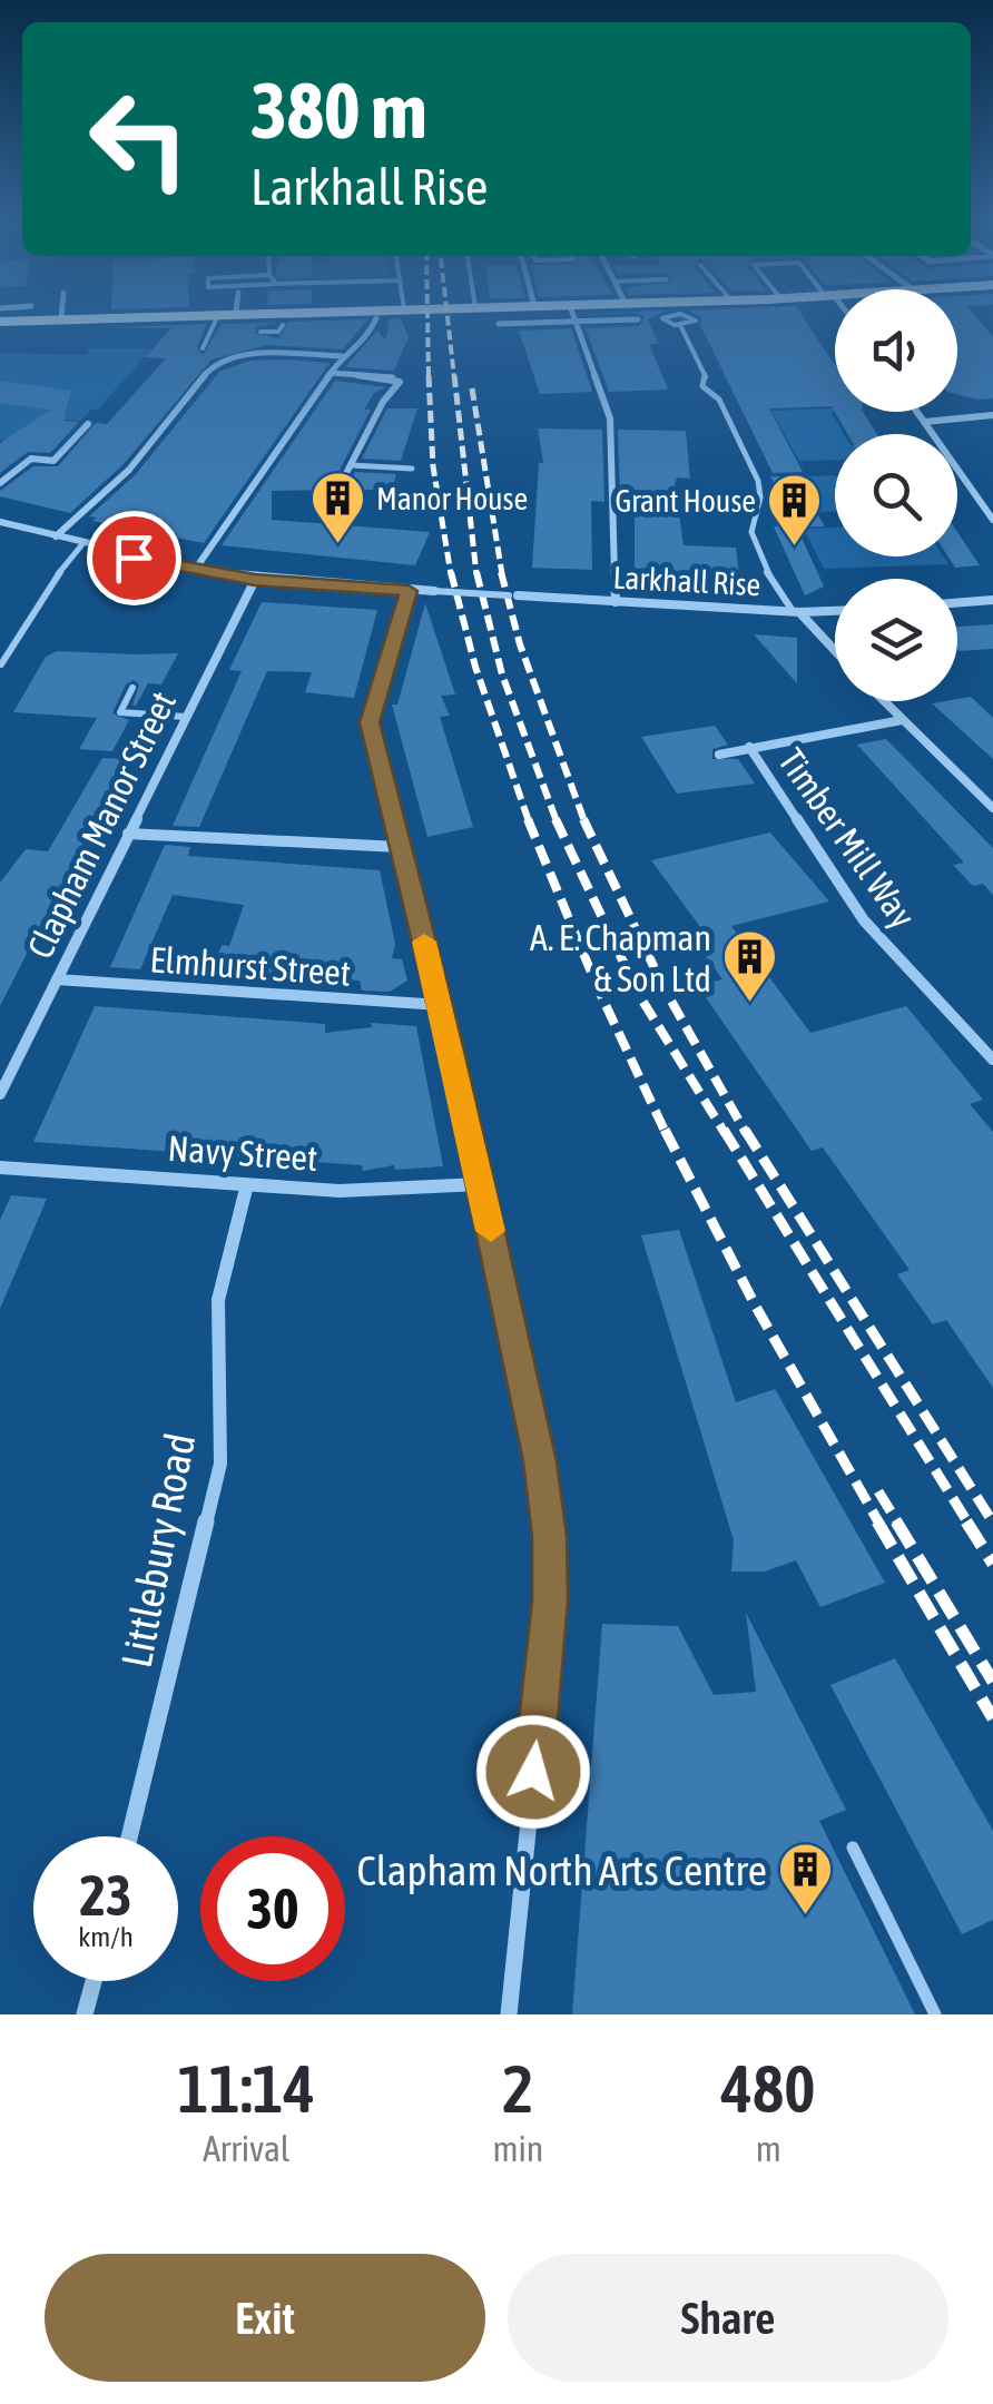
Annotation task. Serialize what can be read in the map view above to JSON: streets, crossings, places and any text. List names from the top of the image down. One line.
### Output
{"streets":{"street":["Larkhall Rise","Clapham Manor Street","Timber Mill Way","Elmhurst Street","Navy Street","Littlebury Road"]},"crossings":[["Clapham Manor Street","Elmhurst Street"],["Navy Street","Littlebury Road"]],"places":{"building":["Manor House","Grant House","A. E. Chapman & Son Ltd","Clapham North Arts Centre"]},"page":{"turn":["380 m","Larkhall Rise"],"speed":"23 km/h","limit":"30","eta":["11:14","Arrival","2","min","480","m"],"buttons":["Exit","Share"]}}
